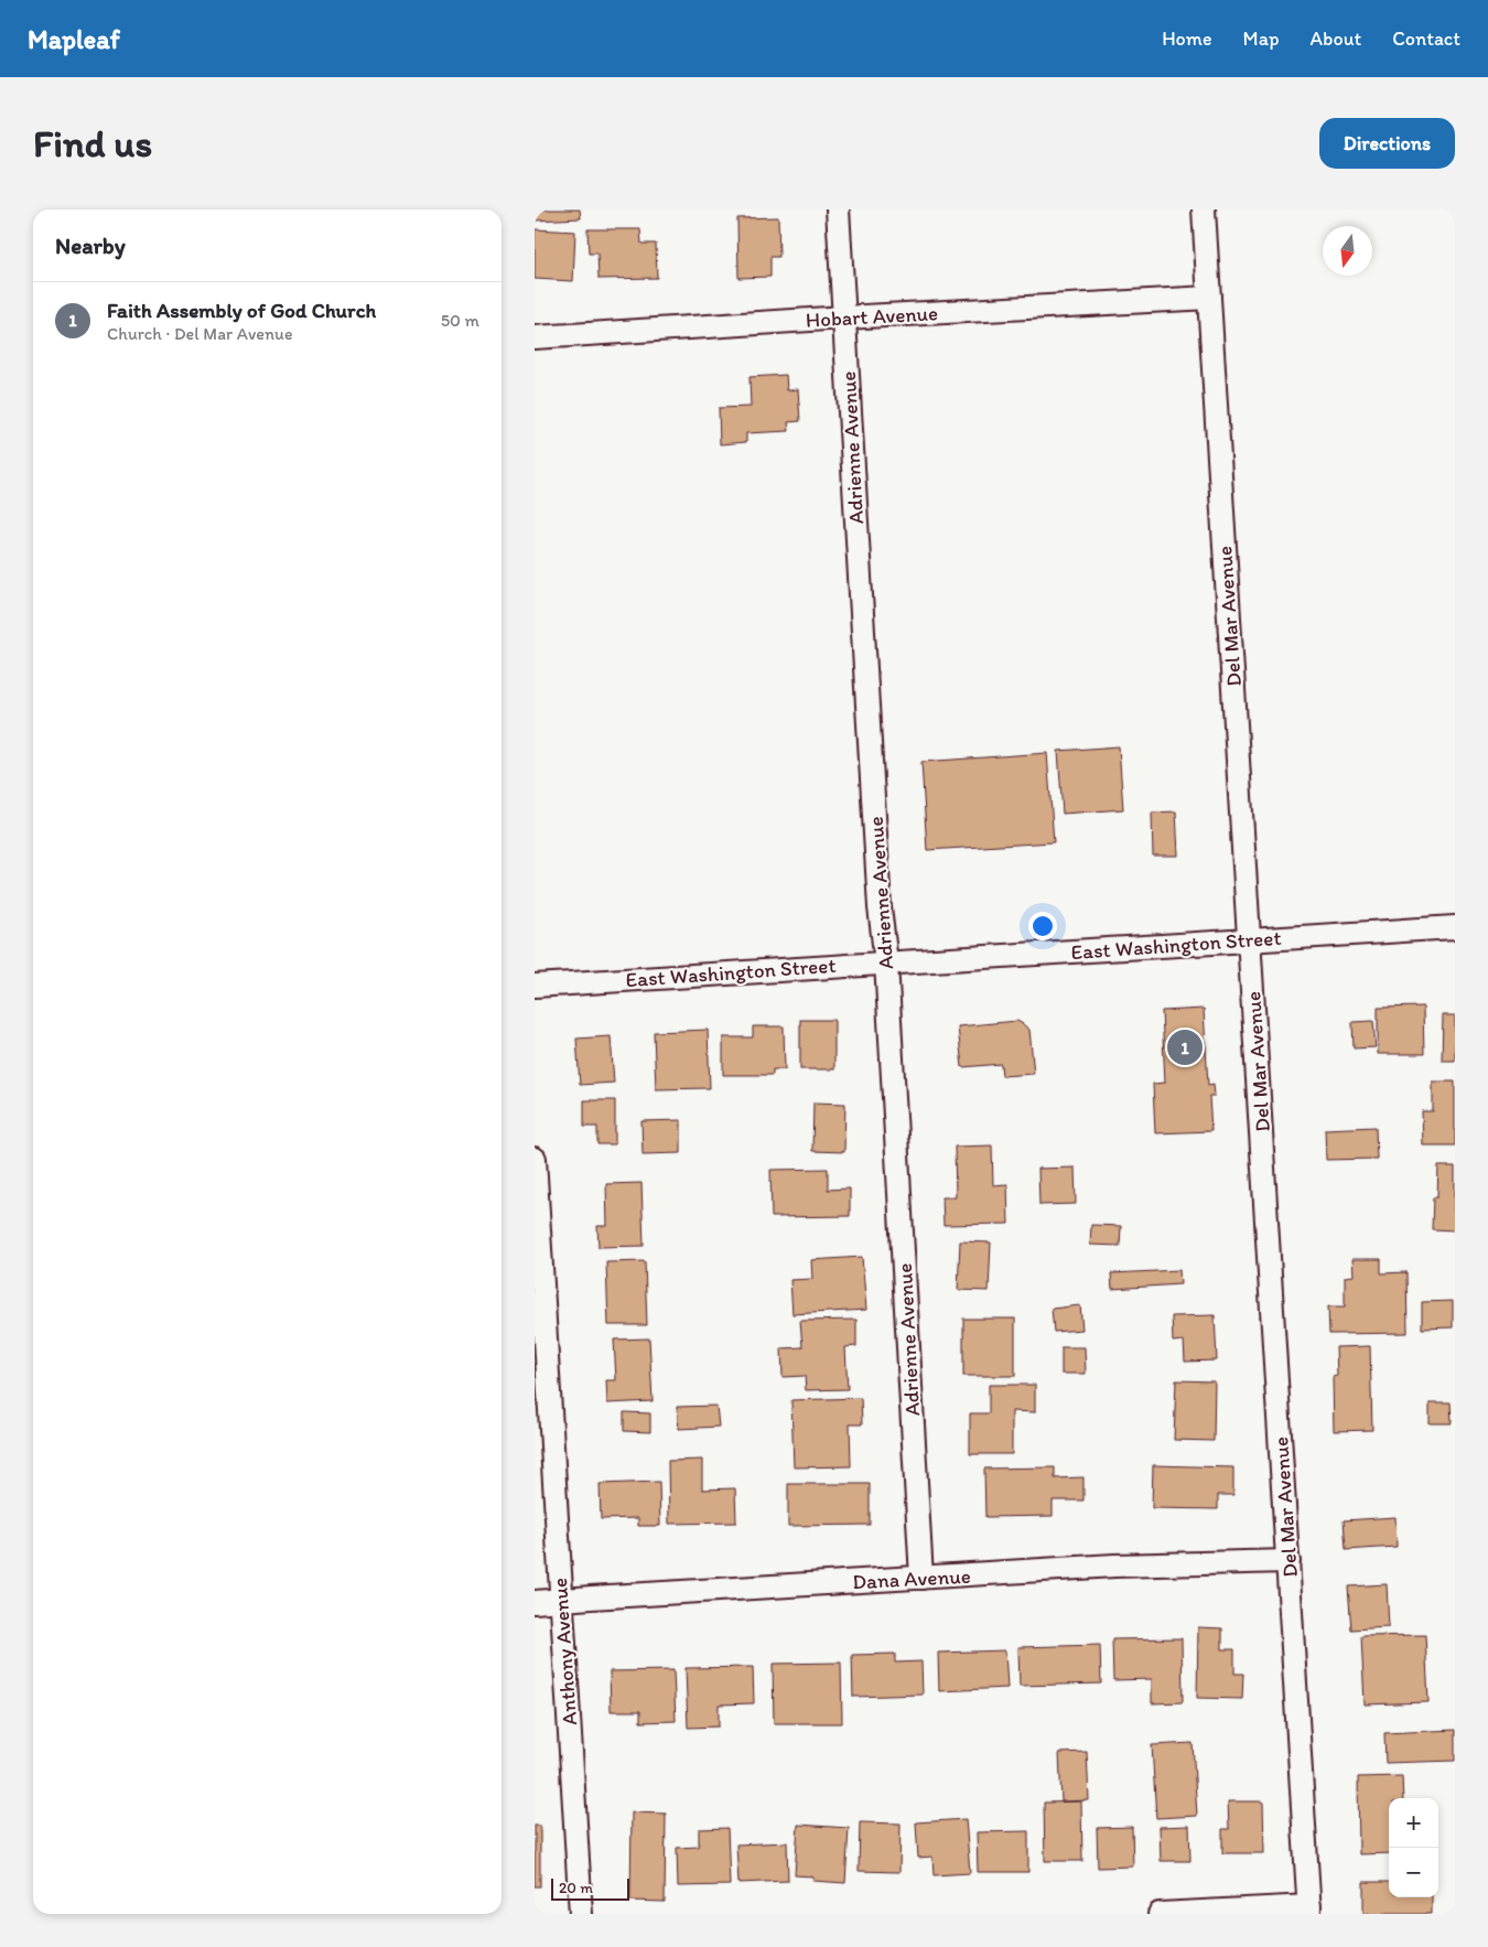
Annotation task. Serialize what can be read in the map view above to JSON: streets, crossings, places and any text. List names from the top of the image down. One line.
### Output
{"streets":{"street":["Hobart Avenue","Adrienne Avenue","Del Mar Avenue","East Washington Street","Dana Avenue","Anthony Avenue"]},"crossings":[["Hobart Avenue","Adrienne Avenue"],["Hobart Avenue","Del Mar Avenue"],["Adrienne Avenue","East Washington Street"],["Adrienne Avenue","Dana Avenue"],["Del Mar Avenue","East Washington Street"],["Del Mar Avenue","Dana Avenue"],["Dana Avenue","Anthony Avenue"]],"scale_bar":"20 m","north":"bottom","page":{"header":"Mapleaf","nav":["Home","Map","About","Contact"],"buttons":"Directions","title":"Find us","heading":"Nearby","list":[{"mark":"1","name":"Faith Assembly of God Church","note":"Church · Del Mar Avenue","value":"50 m"}],"pins":"1","map_buttons":["+","−"],"scale":"20 m"}}
